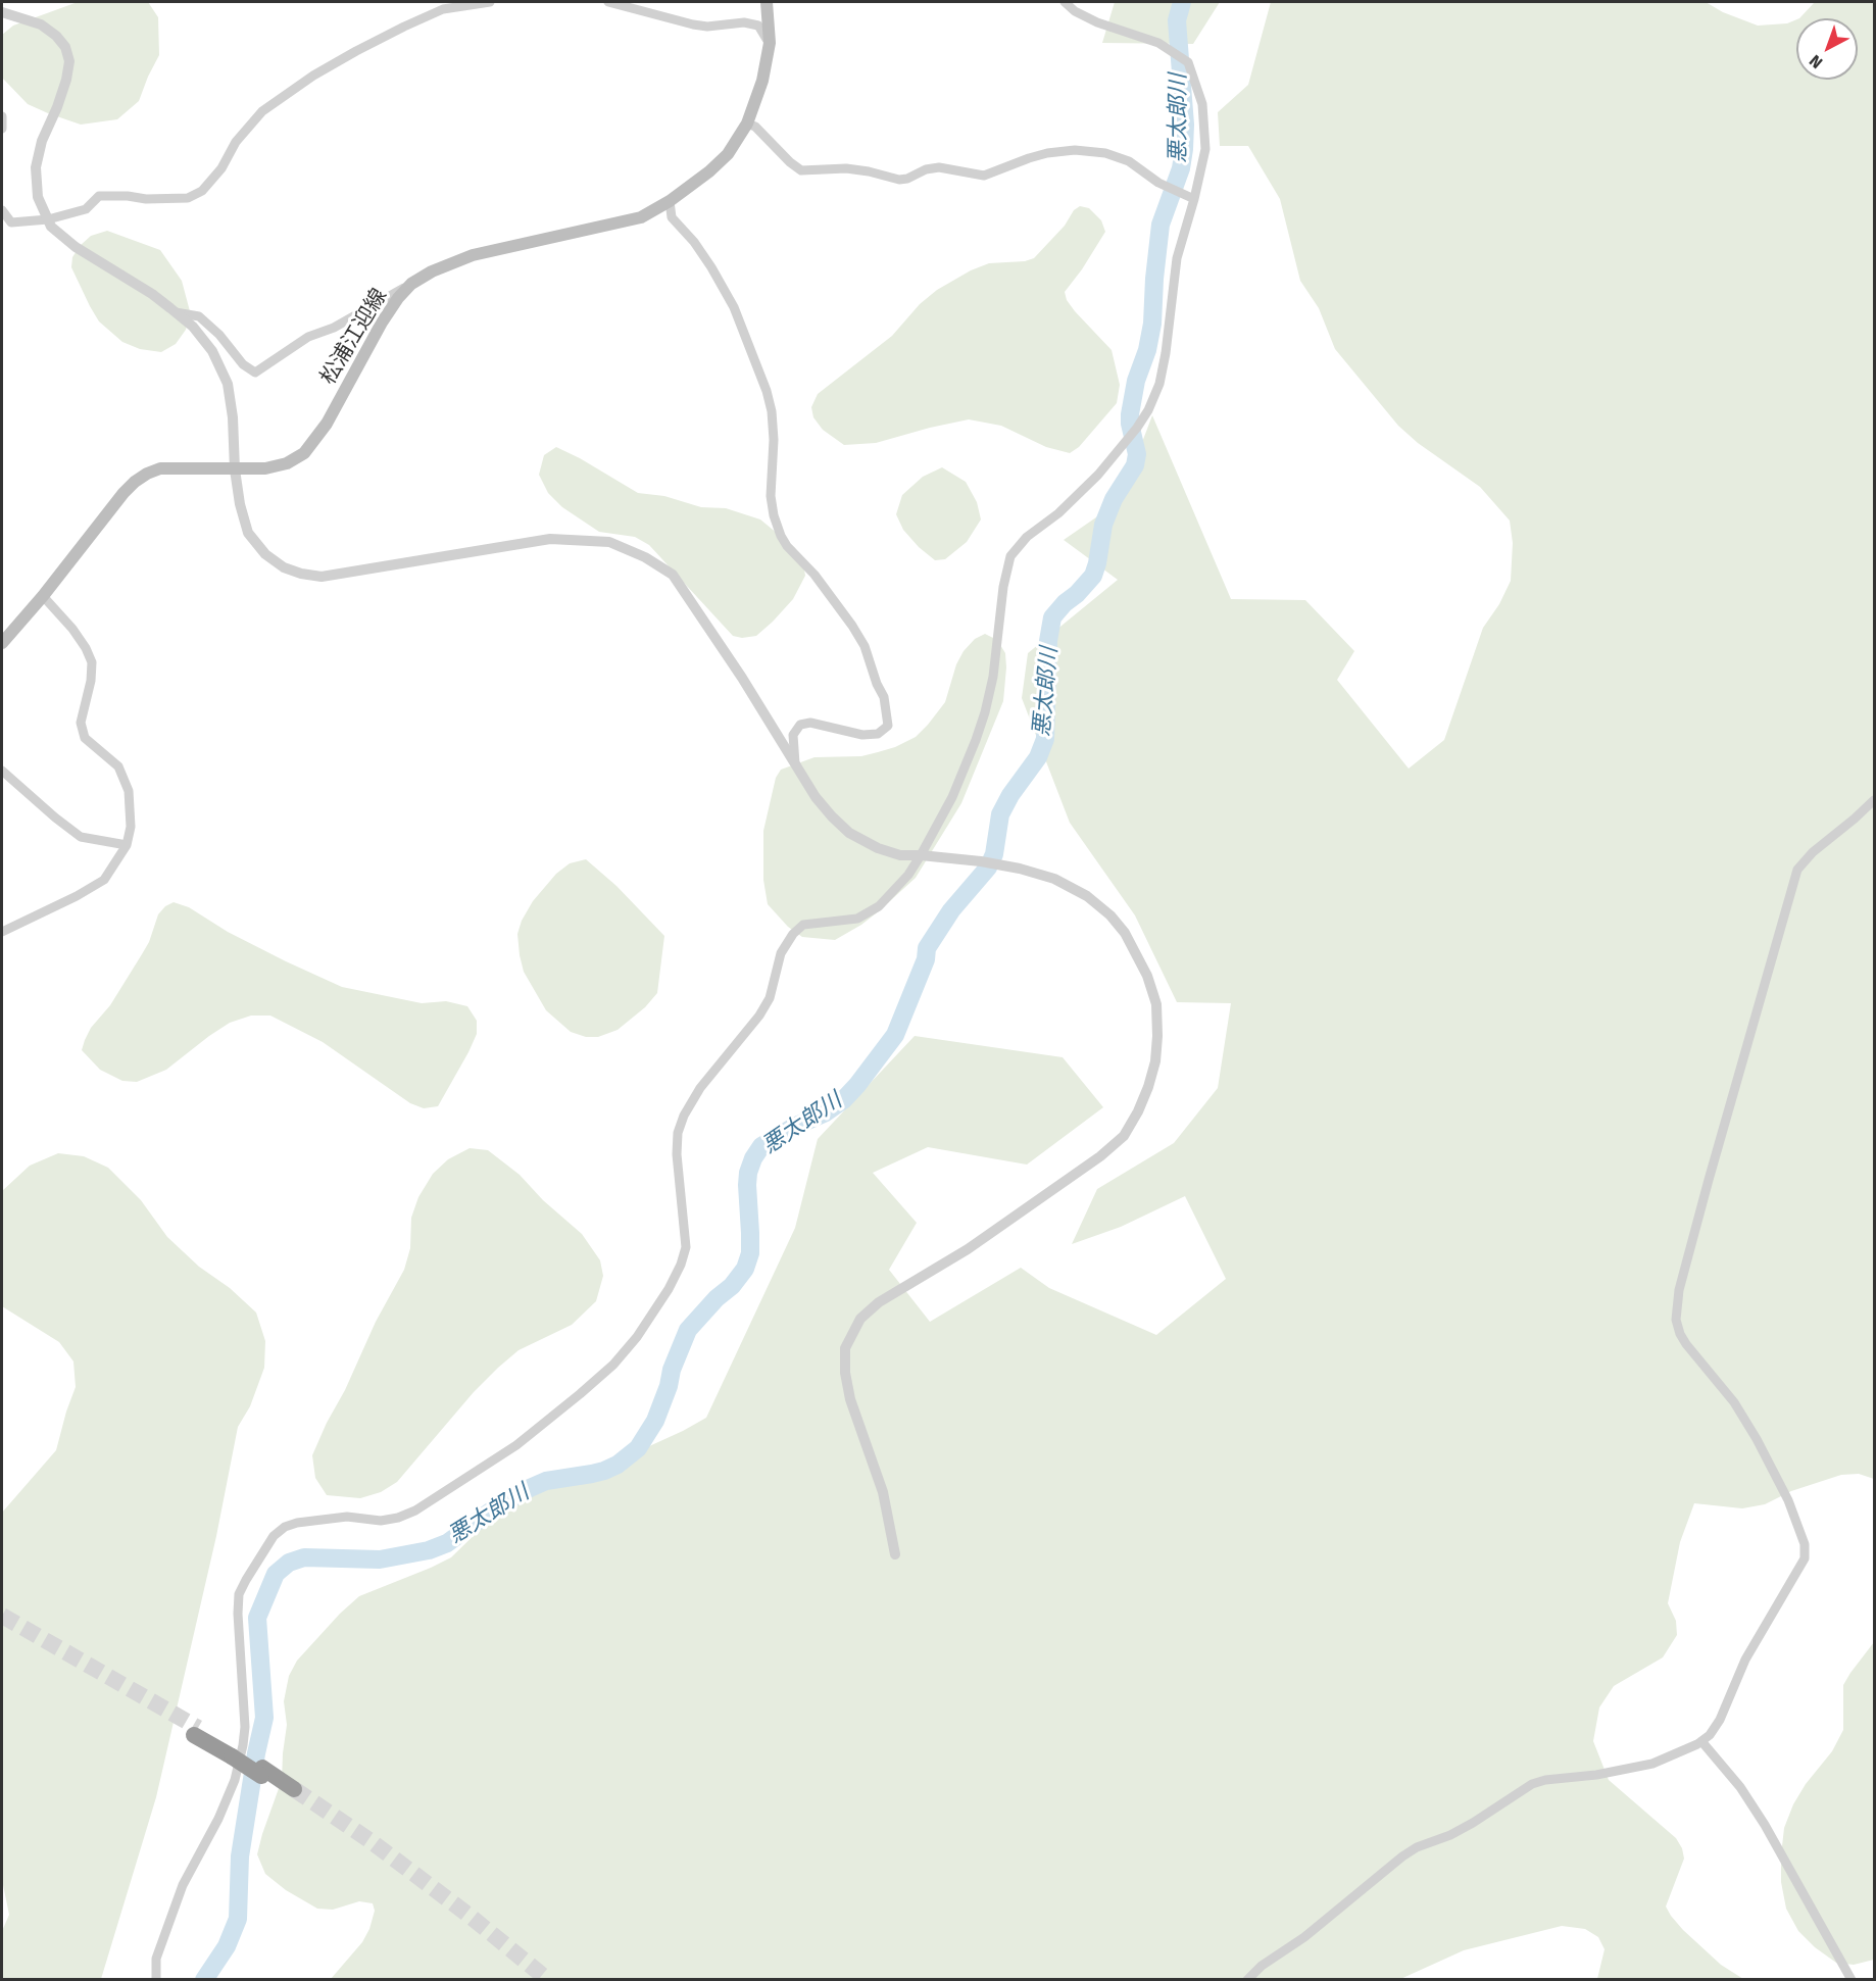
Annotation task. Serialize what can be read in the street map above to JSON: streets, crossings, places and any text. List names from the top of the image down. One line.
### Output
{"streets":{"main road":["松浦江迎線"]},"water":["悪太郎川"],"north":"bottom left"}
